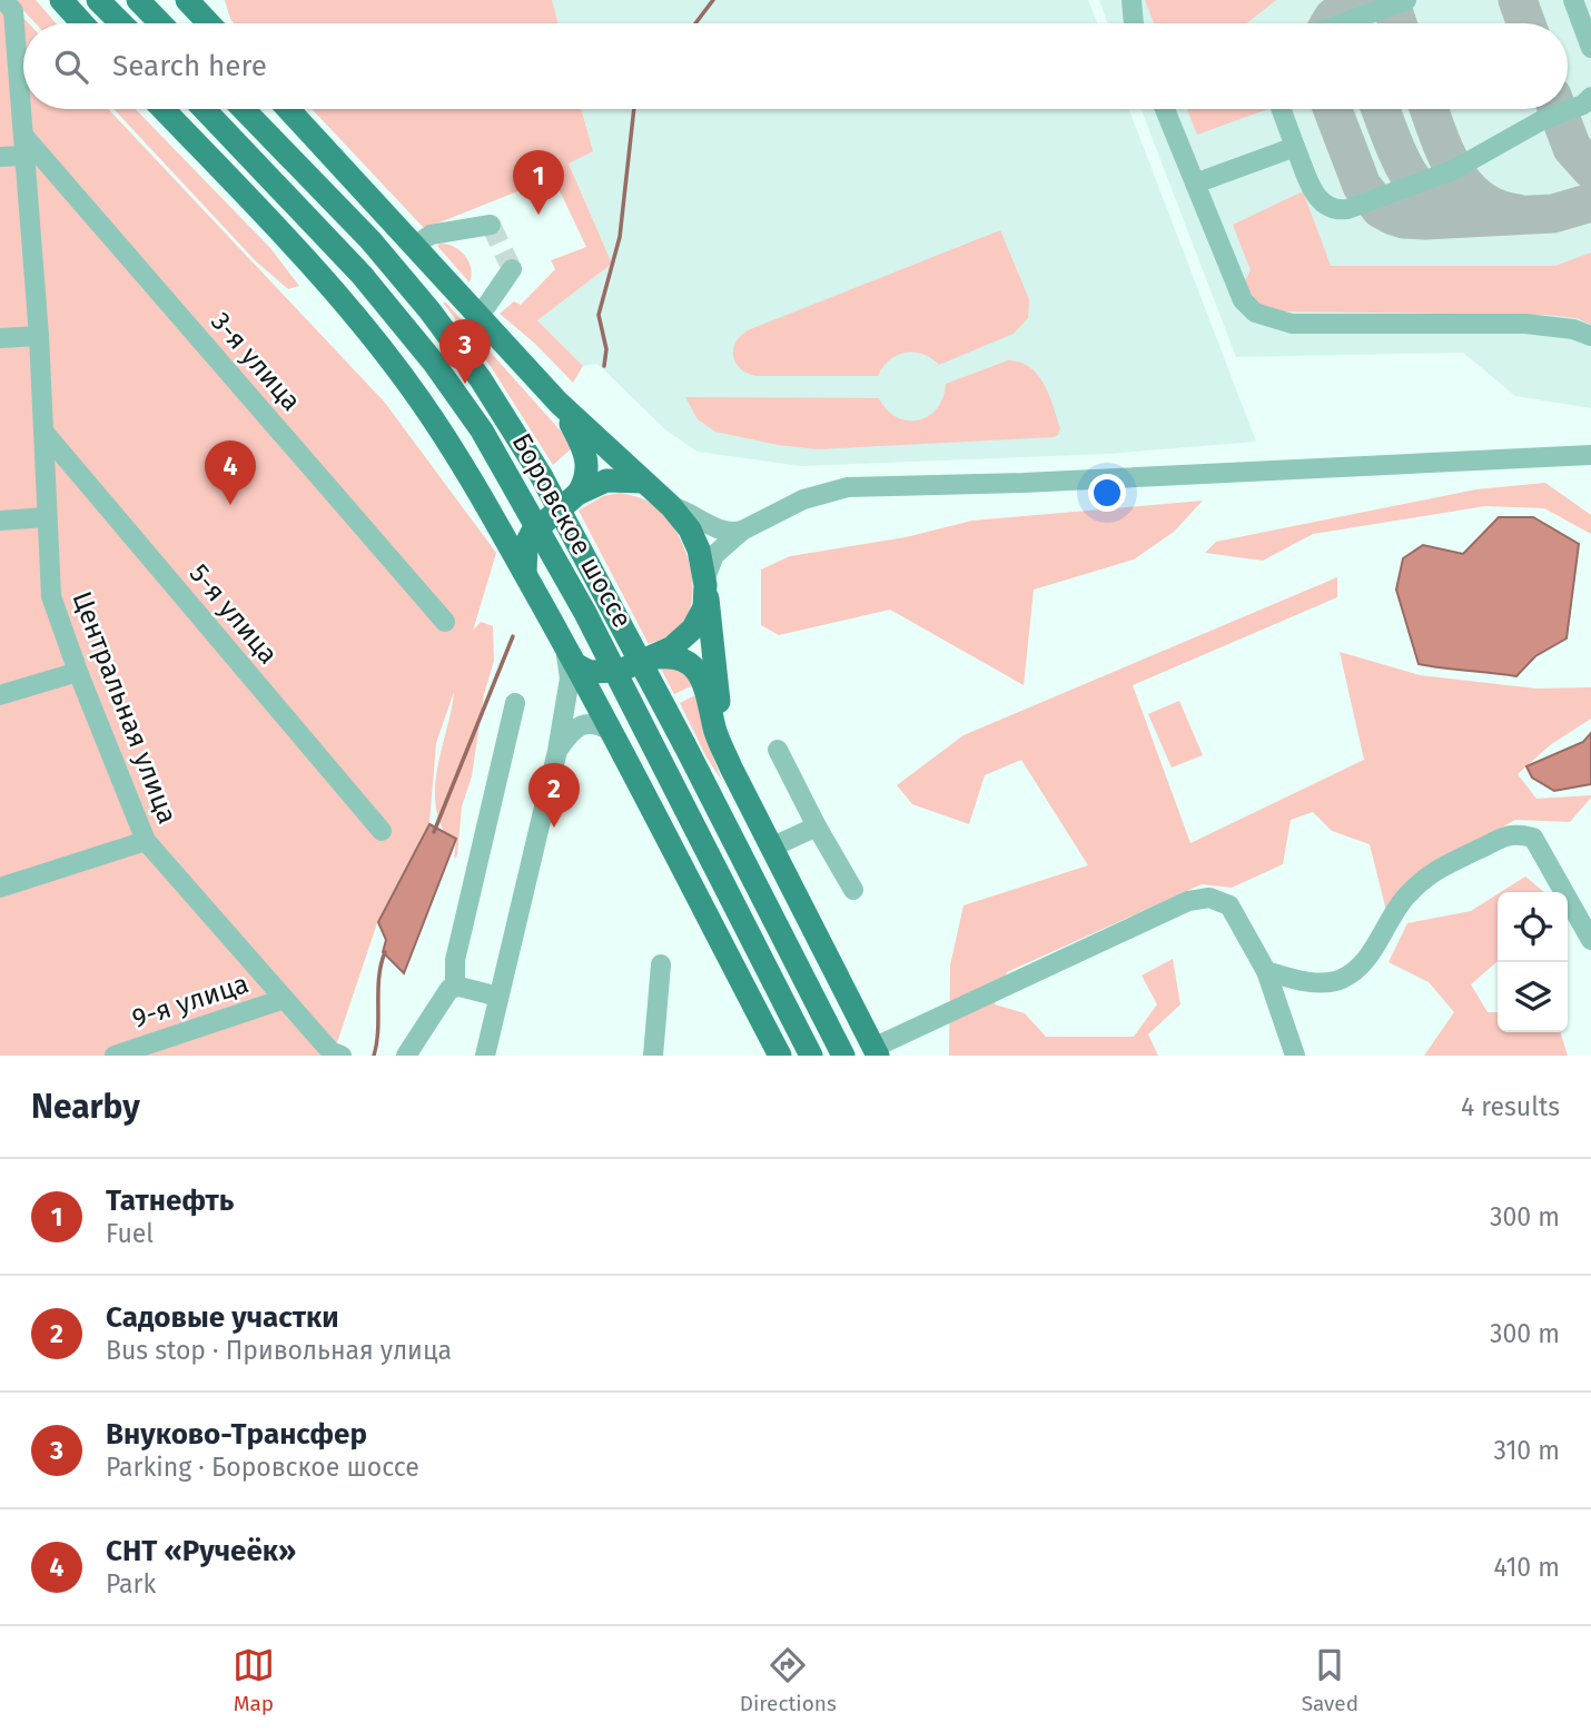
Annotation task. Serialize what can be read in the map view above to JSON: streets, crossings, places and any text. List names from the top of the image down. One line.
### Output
{"streets":{"main road":["Боровское шоссе"],"street":["3-я улица","5-я улица","Центральная улица","9-я улица"]},"crossings":[["3-я улица","Центральная улица"],["5-я улица","Центральная улица"],["Центральная улица","9-я улица"]],"page":{"search":"Search here","pins":["1","3","4","2"],"heading":["Nearby","4 results"],"list":[{"mark":"1","name":"Татнефть","note":"Fuel","value":"300 m"},{"mark":"2","name":"Садовые участки","note":"Bus stop · Привольная улица","value":"300 m"},{"mark":"3","name":"Внуково-Трансфер","note":"Parking · Боровское шоссе","value":"310 m"},{"mark":"4","name":"СНТ «Ручеёк»","note":"Park","value":"410 m"}],"nav":["Map","Directions","Saved"]}}
